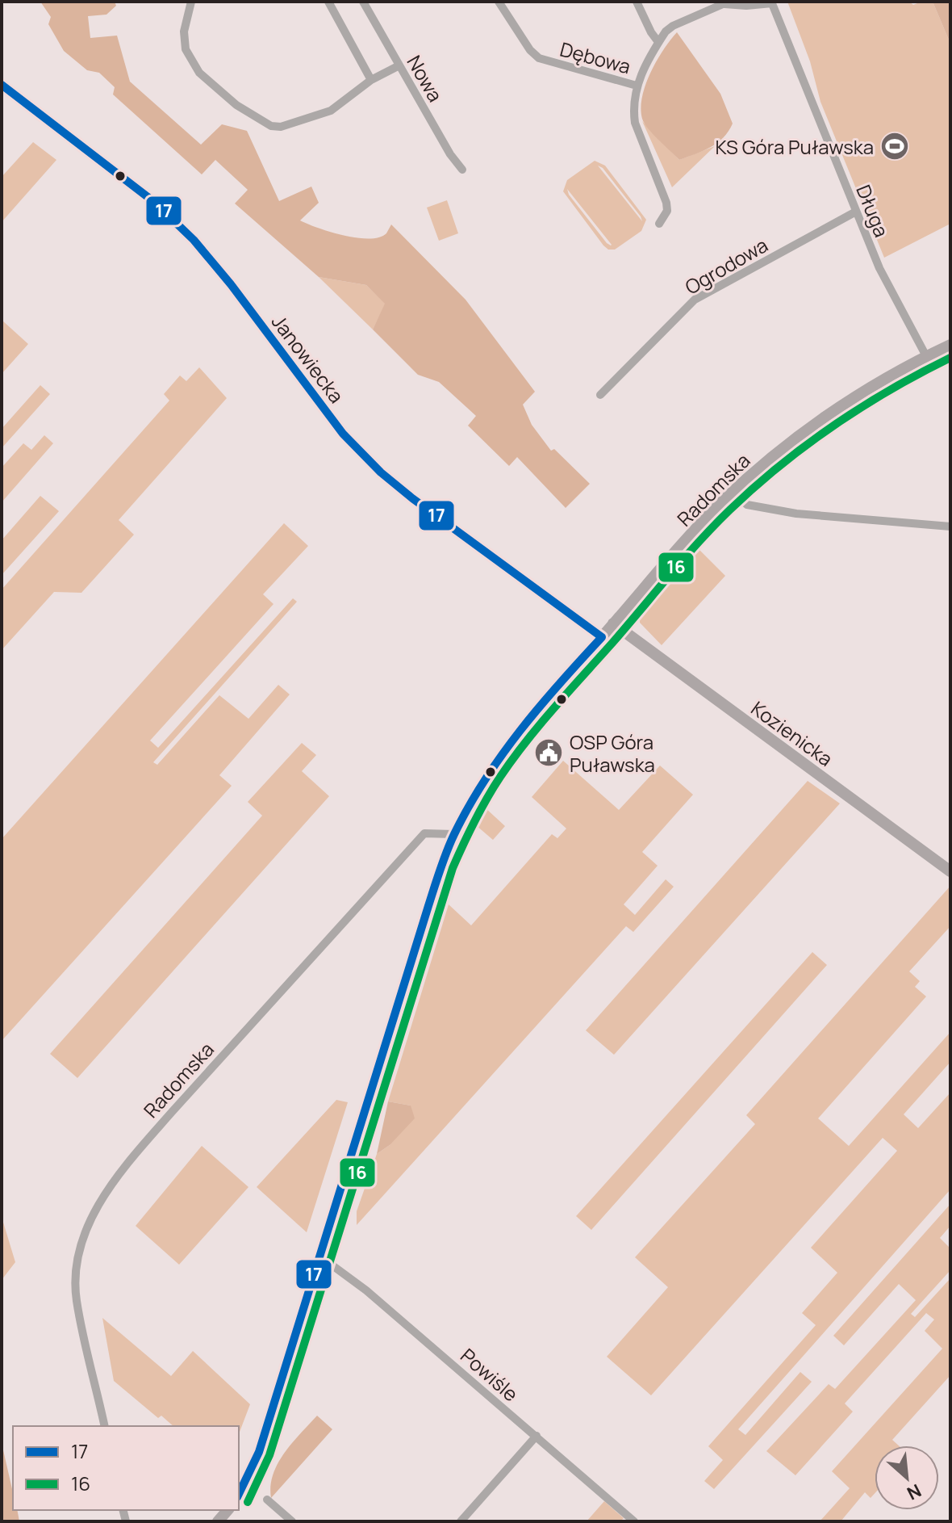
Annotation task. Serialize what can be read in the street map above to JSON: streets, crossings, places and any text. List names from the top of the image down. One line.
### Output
{"streets":{"main road":["Janowiecka","Radomska","Kozienicka"],"street":["Dębowa","Nowa","Długa","Ogrodowa","Powiśle"]},"crossings":[["Długa","Ogrodowa"],["Długa","Radomska"],["Janowiecka","Radomska"],["Radomska","Kozienicka"],["Radomska","Powiśle"]],"places":{"sports":["KS Góra Puławska"],"public building":["OSP Góra Puławska"]},"lines":["transit line 17","transit line 16"],"legend":["17","16"],"north":"bottom right"}
